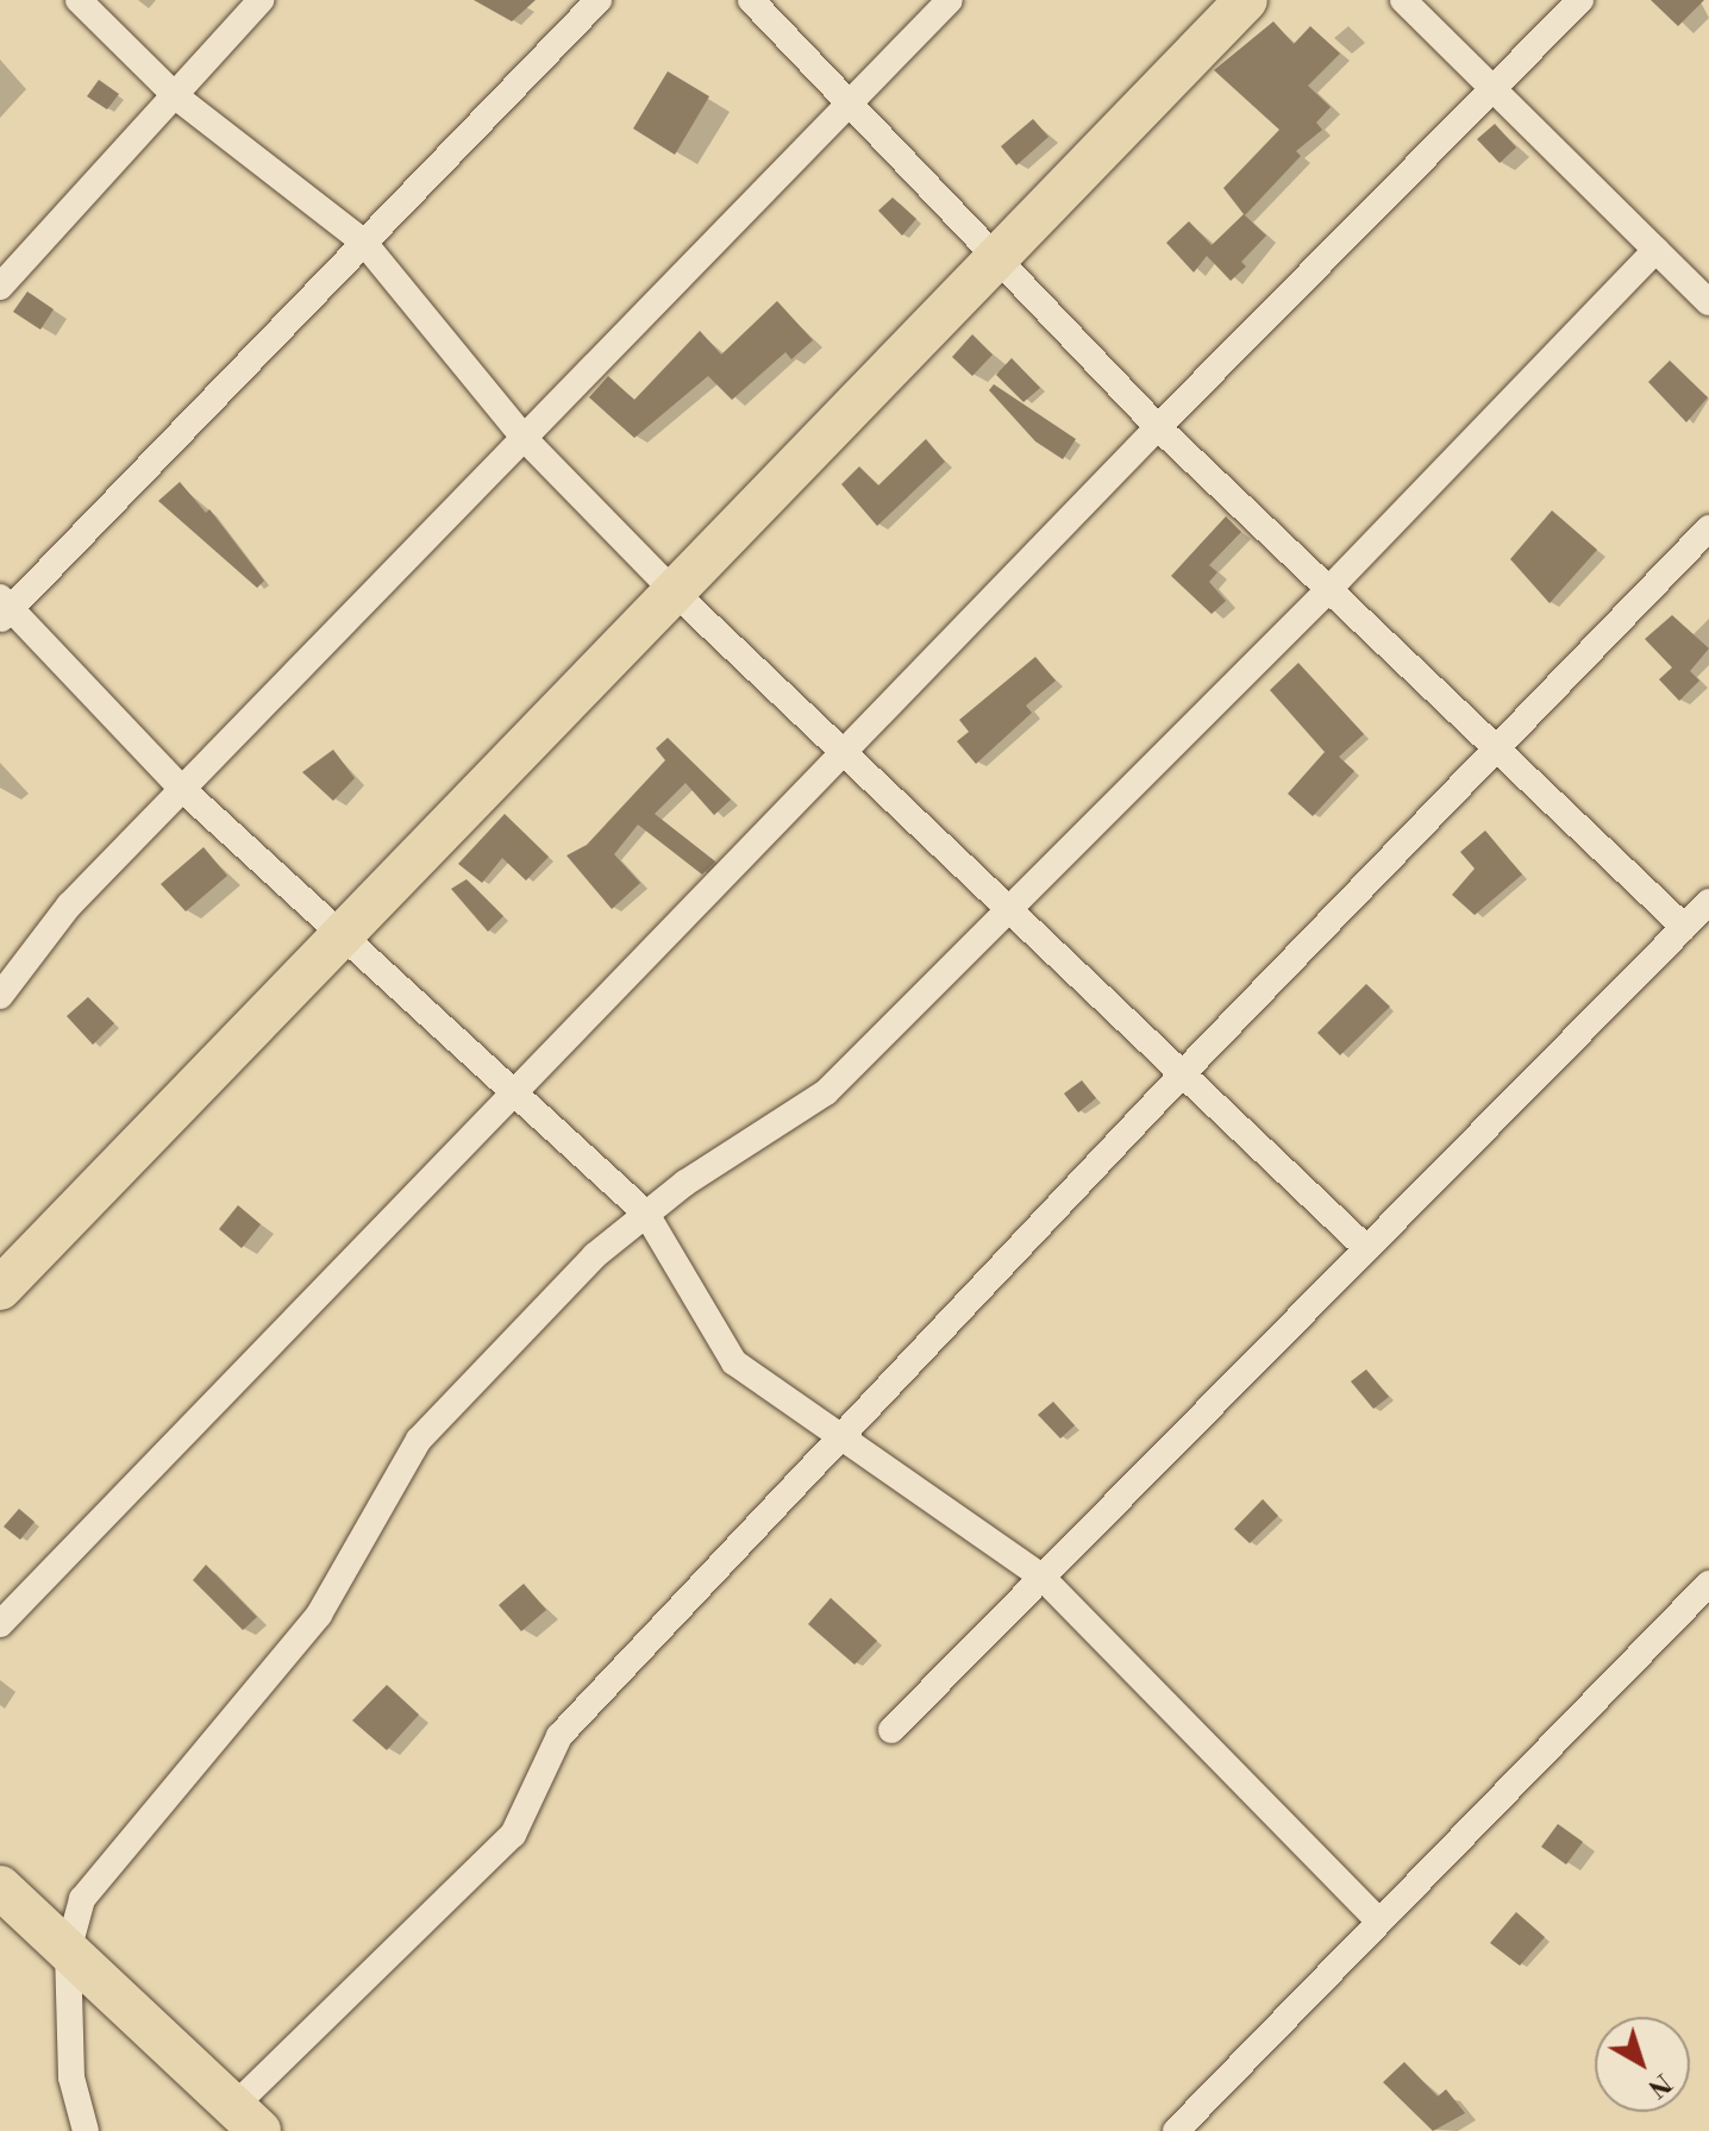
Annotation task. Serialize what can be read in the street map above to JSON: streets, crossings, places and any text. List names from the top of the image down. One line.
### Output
{"north":"bottom right"}
